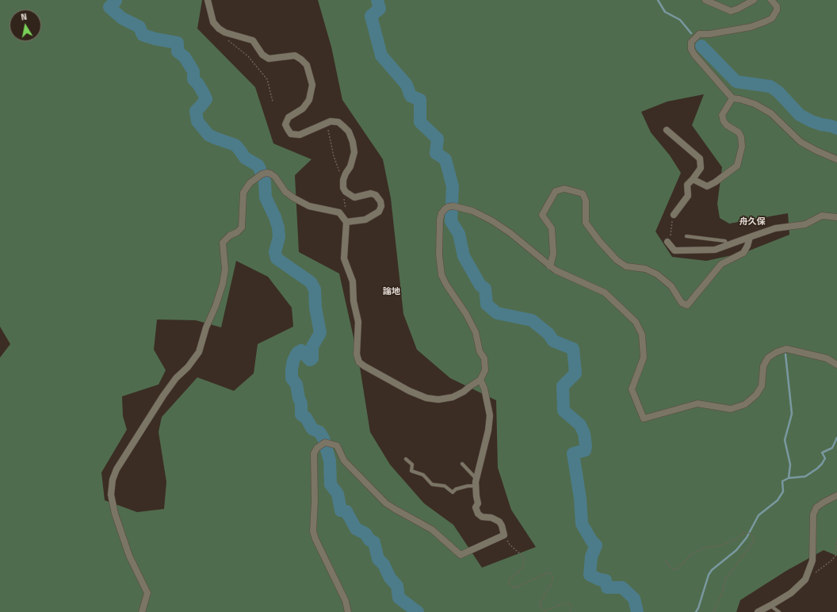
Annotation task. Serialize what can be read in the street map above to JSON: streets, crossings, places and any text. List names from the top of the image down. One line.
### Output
{"districts":["舟久保","論地"],"north":"top"}
